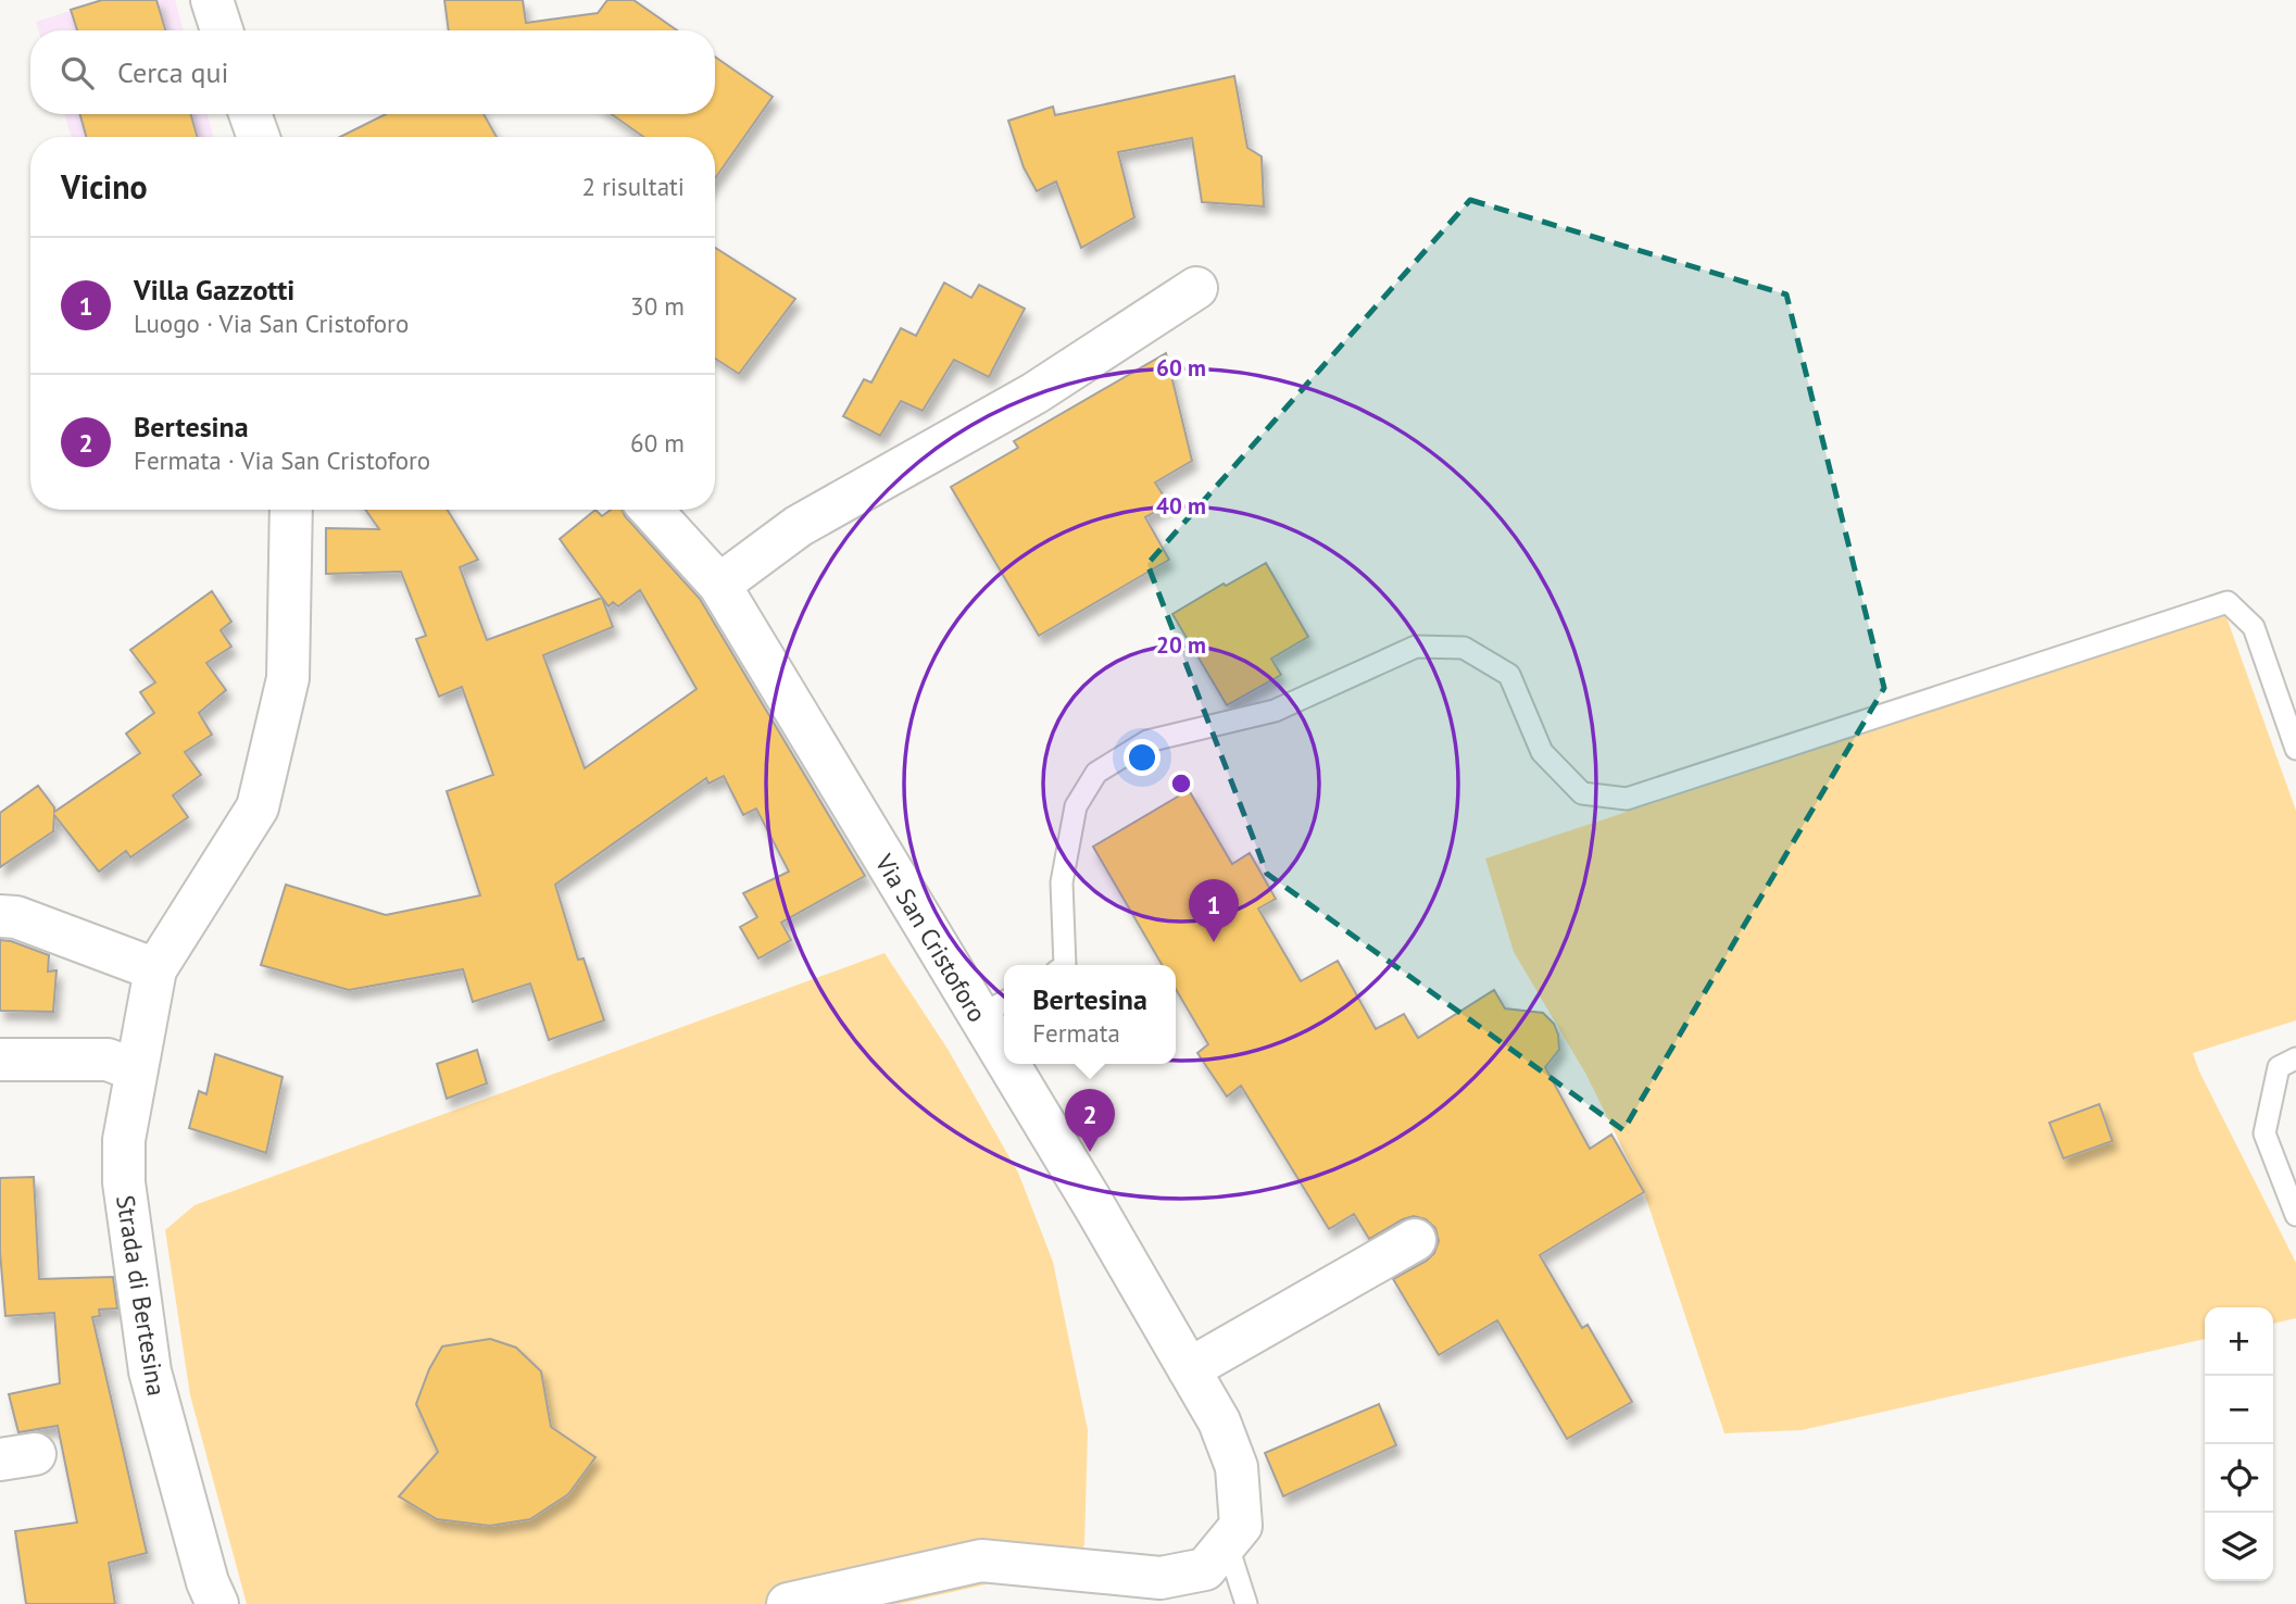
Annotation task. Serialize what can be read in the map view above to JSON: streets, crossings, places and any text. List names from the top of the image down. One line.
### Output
{"streets":{"street":["Via San Cristoforo","Strada di Bertesina"]},"page":{"search":"Cerca qui","heading":["Vicino","2 risultati"],"list":[{"mark":"1","name":"Villa Gazzotti","note":"Luogo · Via San Cristoforo","value":"30 m"},{"mark":"2","name":"Bertesina","note":"Fermata · Via San Cristoforo","value":"60 m"}],"pins":["1","2"],"popup":["Bertesina","Fermata"],"map_buttons":["+","−"]},"rings":["60 m","40 m","20 m"]}
